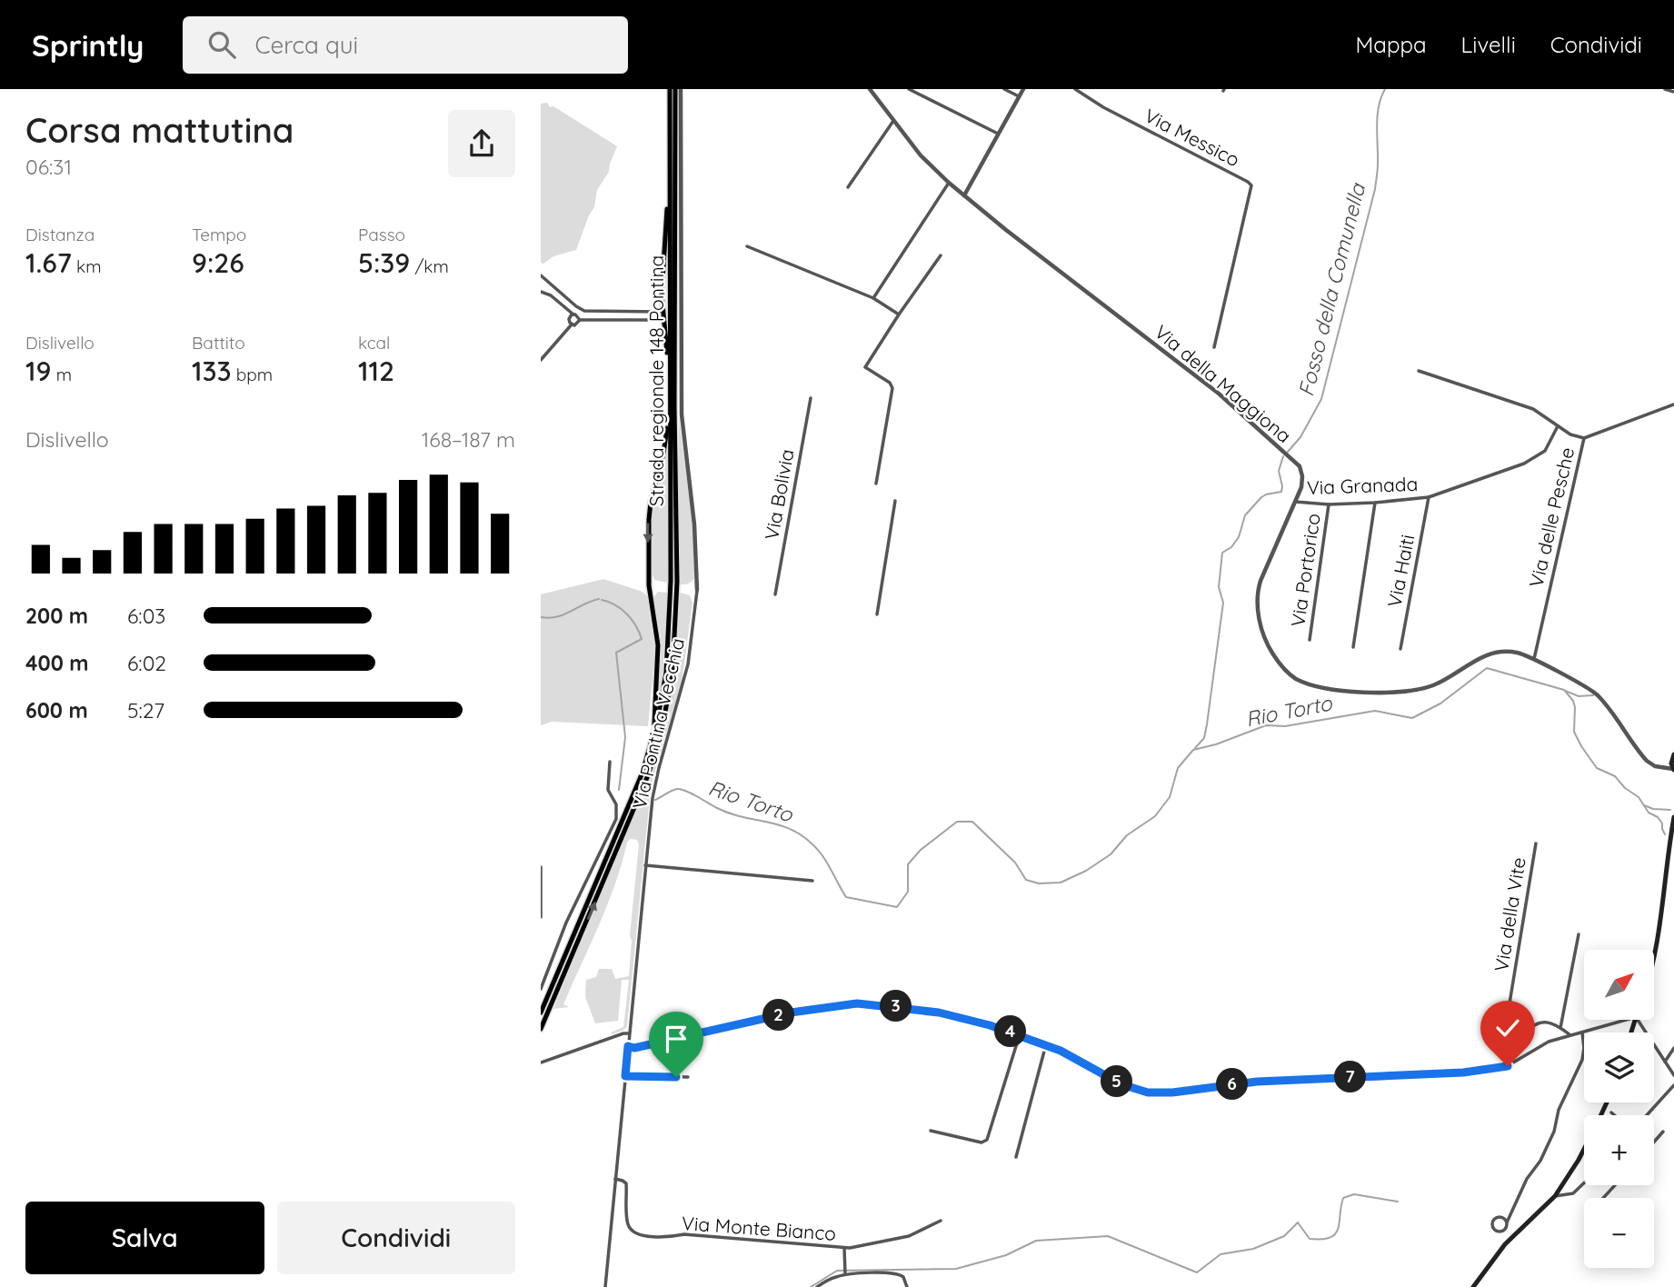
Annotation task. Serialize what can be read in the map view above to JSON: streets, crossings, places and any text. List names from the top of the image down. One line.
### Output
{"streets":{"highway":["Strada regionale 148 Pontina"],"street":["Via Messico","Via della Maggiona","Via Granada","Via Bolivia","Via delle Pesche","Via Portorico","Via Haiti","Via Pontina Vecchia","Via della Vite","Via Monte Bianco"]},"crossings":[["Via della Maggiona","Via Granada"],["Via della Maggiona","Via delle Pesche"],["Via Granada","Via Portorico"],["Via Granada","Via Haiti"],["Via Pontina Vecchia","Via Monte Bianco"]],"water":["Fosso della Comunella","Rio Torto"],"north":"top right","page":{"header":"Sprintly","search":"Cerca qui","nav":["Mappa","Livelli","Condividi"],"heading":["Corsa mattutina","06:31"],"stats":[["Distanza","1.67 km"],["Tempo","9:26"],["Passo","5:39 /km"],["Dislivello","19 m"],["Battito","133 bpm"],["kcal","112"]],"chart":["Dislivello","168–187 m"],"list":[{"name":"200 m","note":"6:03"},{"name":"400 m","note":"6:02"},{"name":"600 m","note":"5:27"}],"map_buttons":["+","−"],"pins":["3","2","4","7","5","6"],"buttons":["Salva","Condividi"]}}
